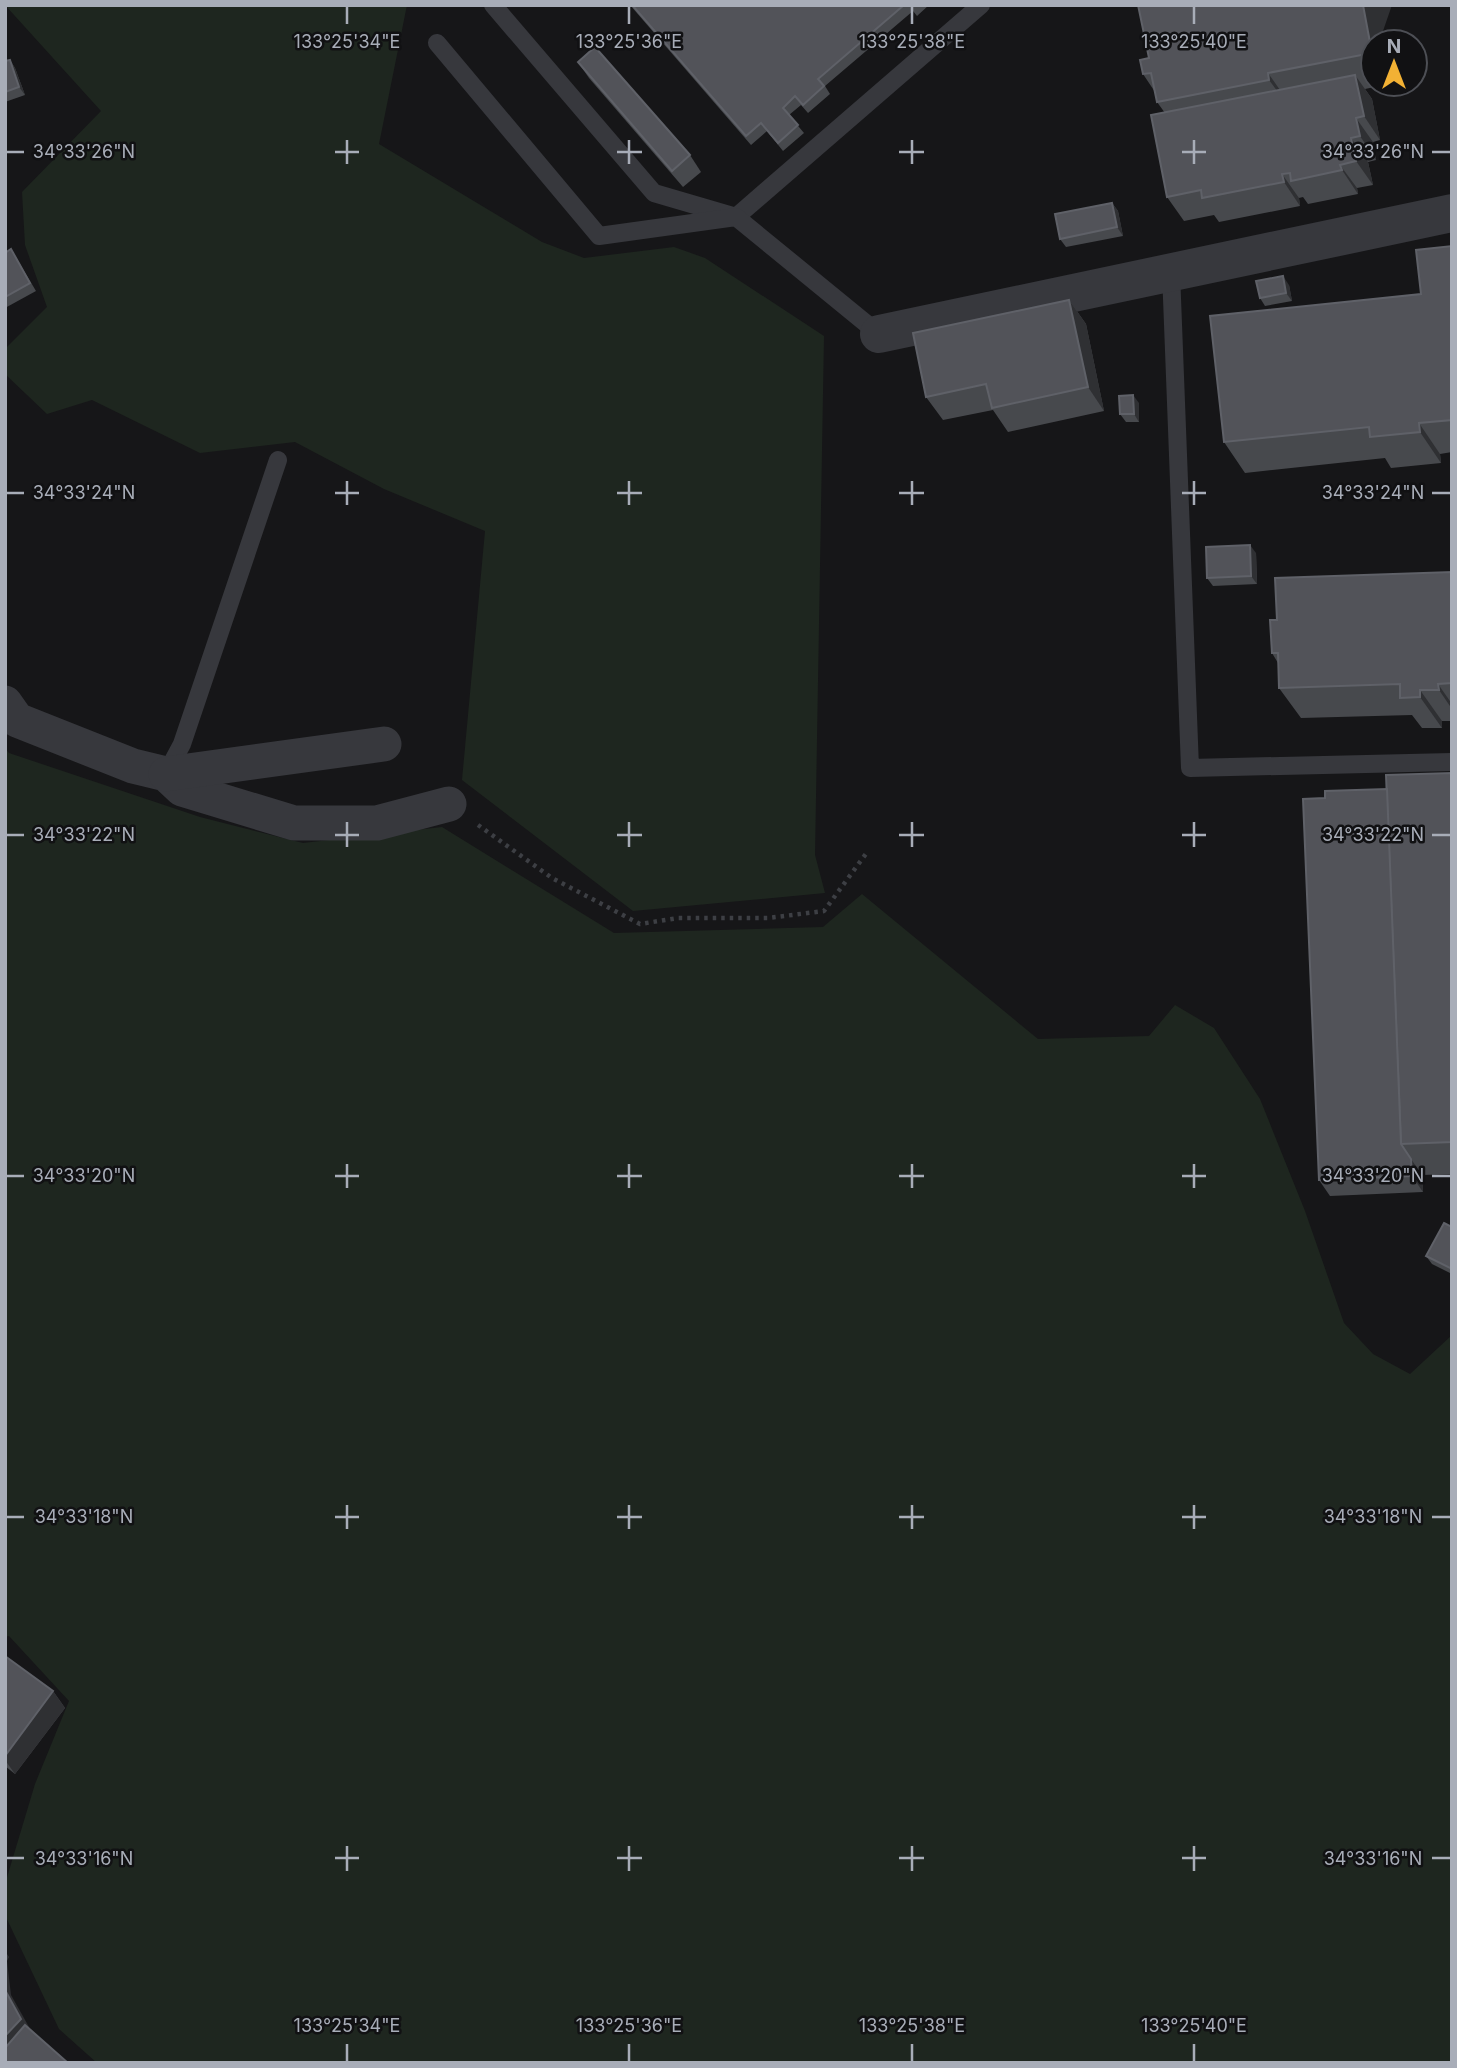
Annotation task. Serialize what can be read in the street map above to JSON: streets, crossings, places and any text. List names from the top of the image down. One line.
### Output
{"north":"top","coordinates":["133°25'34\"E","133°25'36\"E","133°25'38\"E","133°25'40\"E","34°33'26\"N","34°33'24\"N","34°33'22\"N","34°33'20\"N","34°33'18\"N","34°33'16\"N"]}
